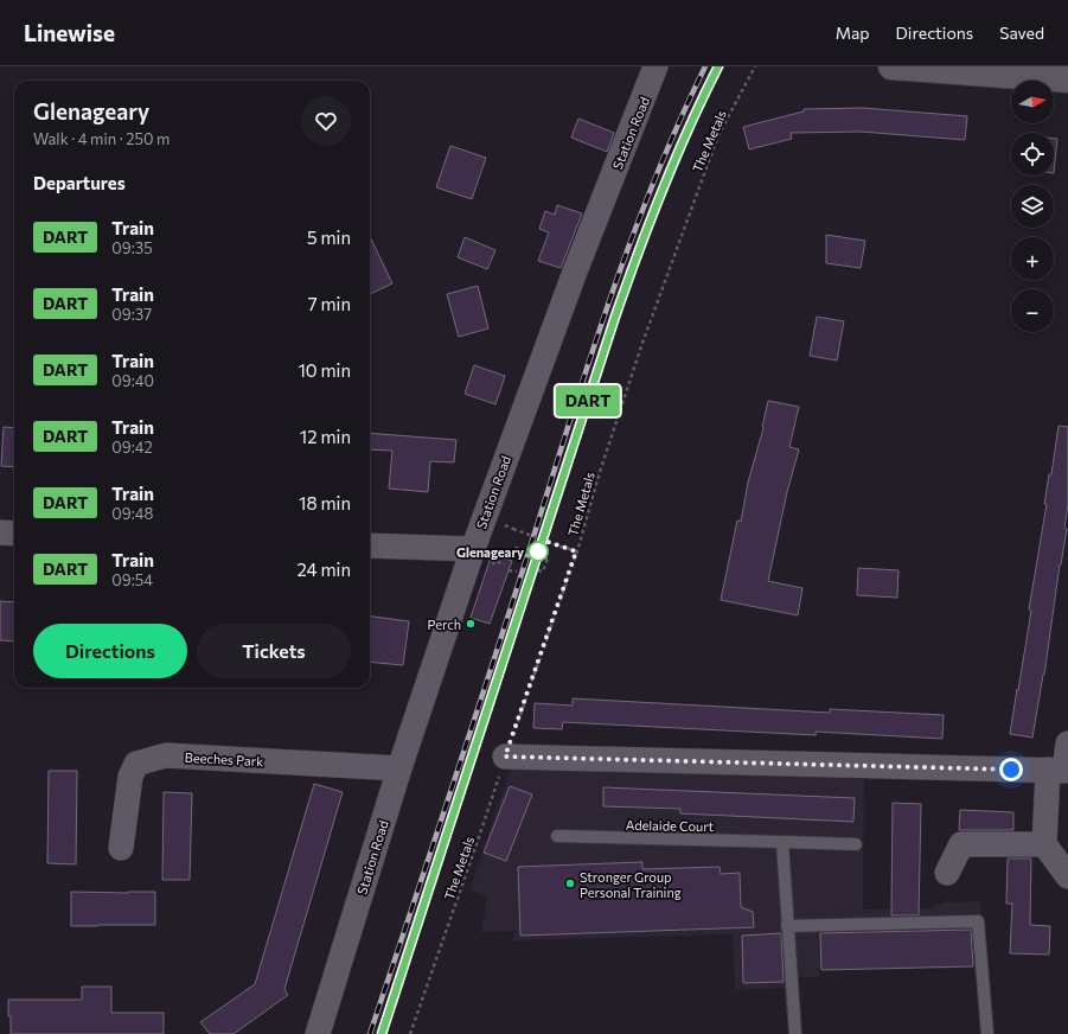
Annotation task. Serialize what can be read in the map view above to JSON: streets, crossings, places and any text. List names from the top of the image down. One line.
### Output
{"streets":{"street":["Station Road","Beeches Park"],"lane":["Adelaide Court"],"path":["The Metals"]},"crossings":[["Station Road","Beeches Park"]],"places":["Glenageary","Perch","Stronger Group Personal Training"],"north":"right","page":{"header":"Linewise","nav":["Map","Directions","Saved"],"on_map":"DART","map_buttons":["+","−"],"heading":[["Glenageary","Walk · 4 min · 250 m"],"Departures"],"list":[{"mark":"DART","name":"Train","note":"09:35","value":"5 min"},{"mark":"DART","name":"Train","note":"09:37","value":"7 min"},{"mark":"DART","name":"Train","note":"09:40","value":"10 min"},{"mark":"DART","name":"Train","note":"09:42","value":"12 min"},{"mark":"DART","name":"Train","note":"09:48","value":"18 min"},{"mark":"DART","name":"Train","note":"09:54","value":"24 min"}],"buttons":["Directions","Tickets"]}}
